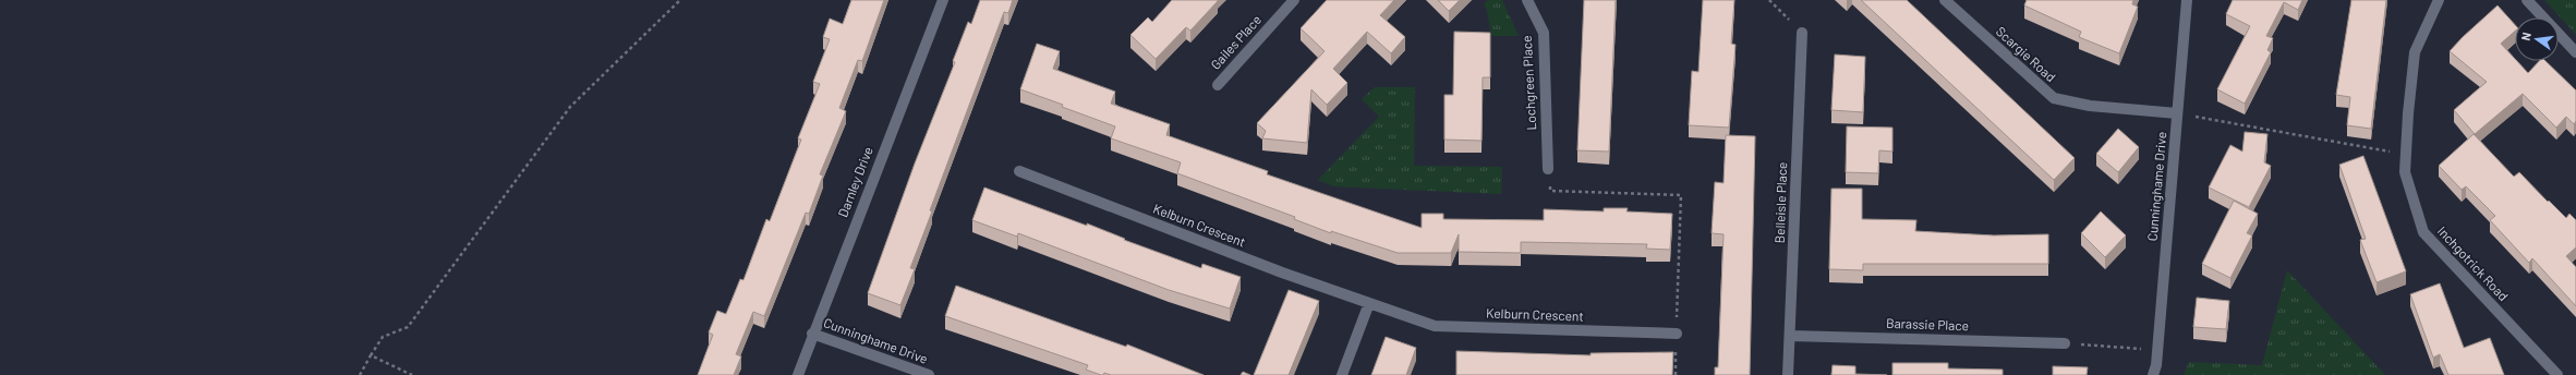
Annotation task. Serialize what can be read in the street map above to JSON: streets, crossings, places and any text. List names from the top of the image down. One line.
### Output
{"streets":{"street":["Gailes Place","Scargie Road","Lochgreen Place","Darnley Drive","Cunninghame Drive","Belleisle Place","Kelburn Crescent","Inchgotrick Road","Barassie Place"]},"crossings":[["Scargie Road","Cunninghame Drive"],["Darnley Drive","Cunninghame Drive"],["Belleisle Place","Barassie Place"]],"north":"left"}
